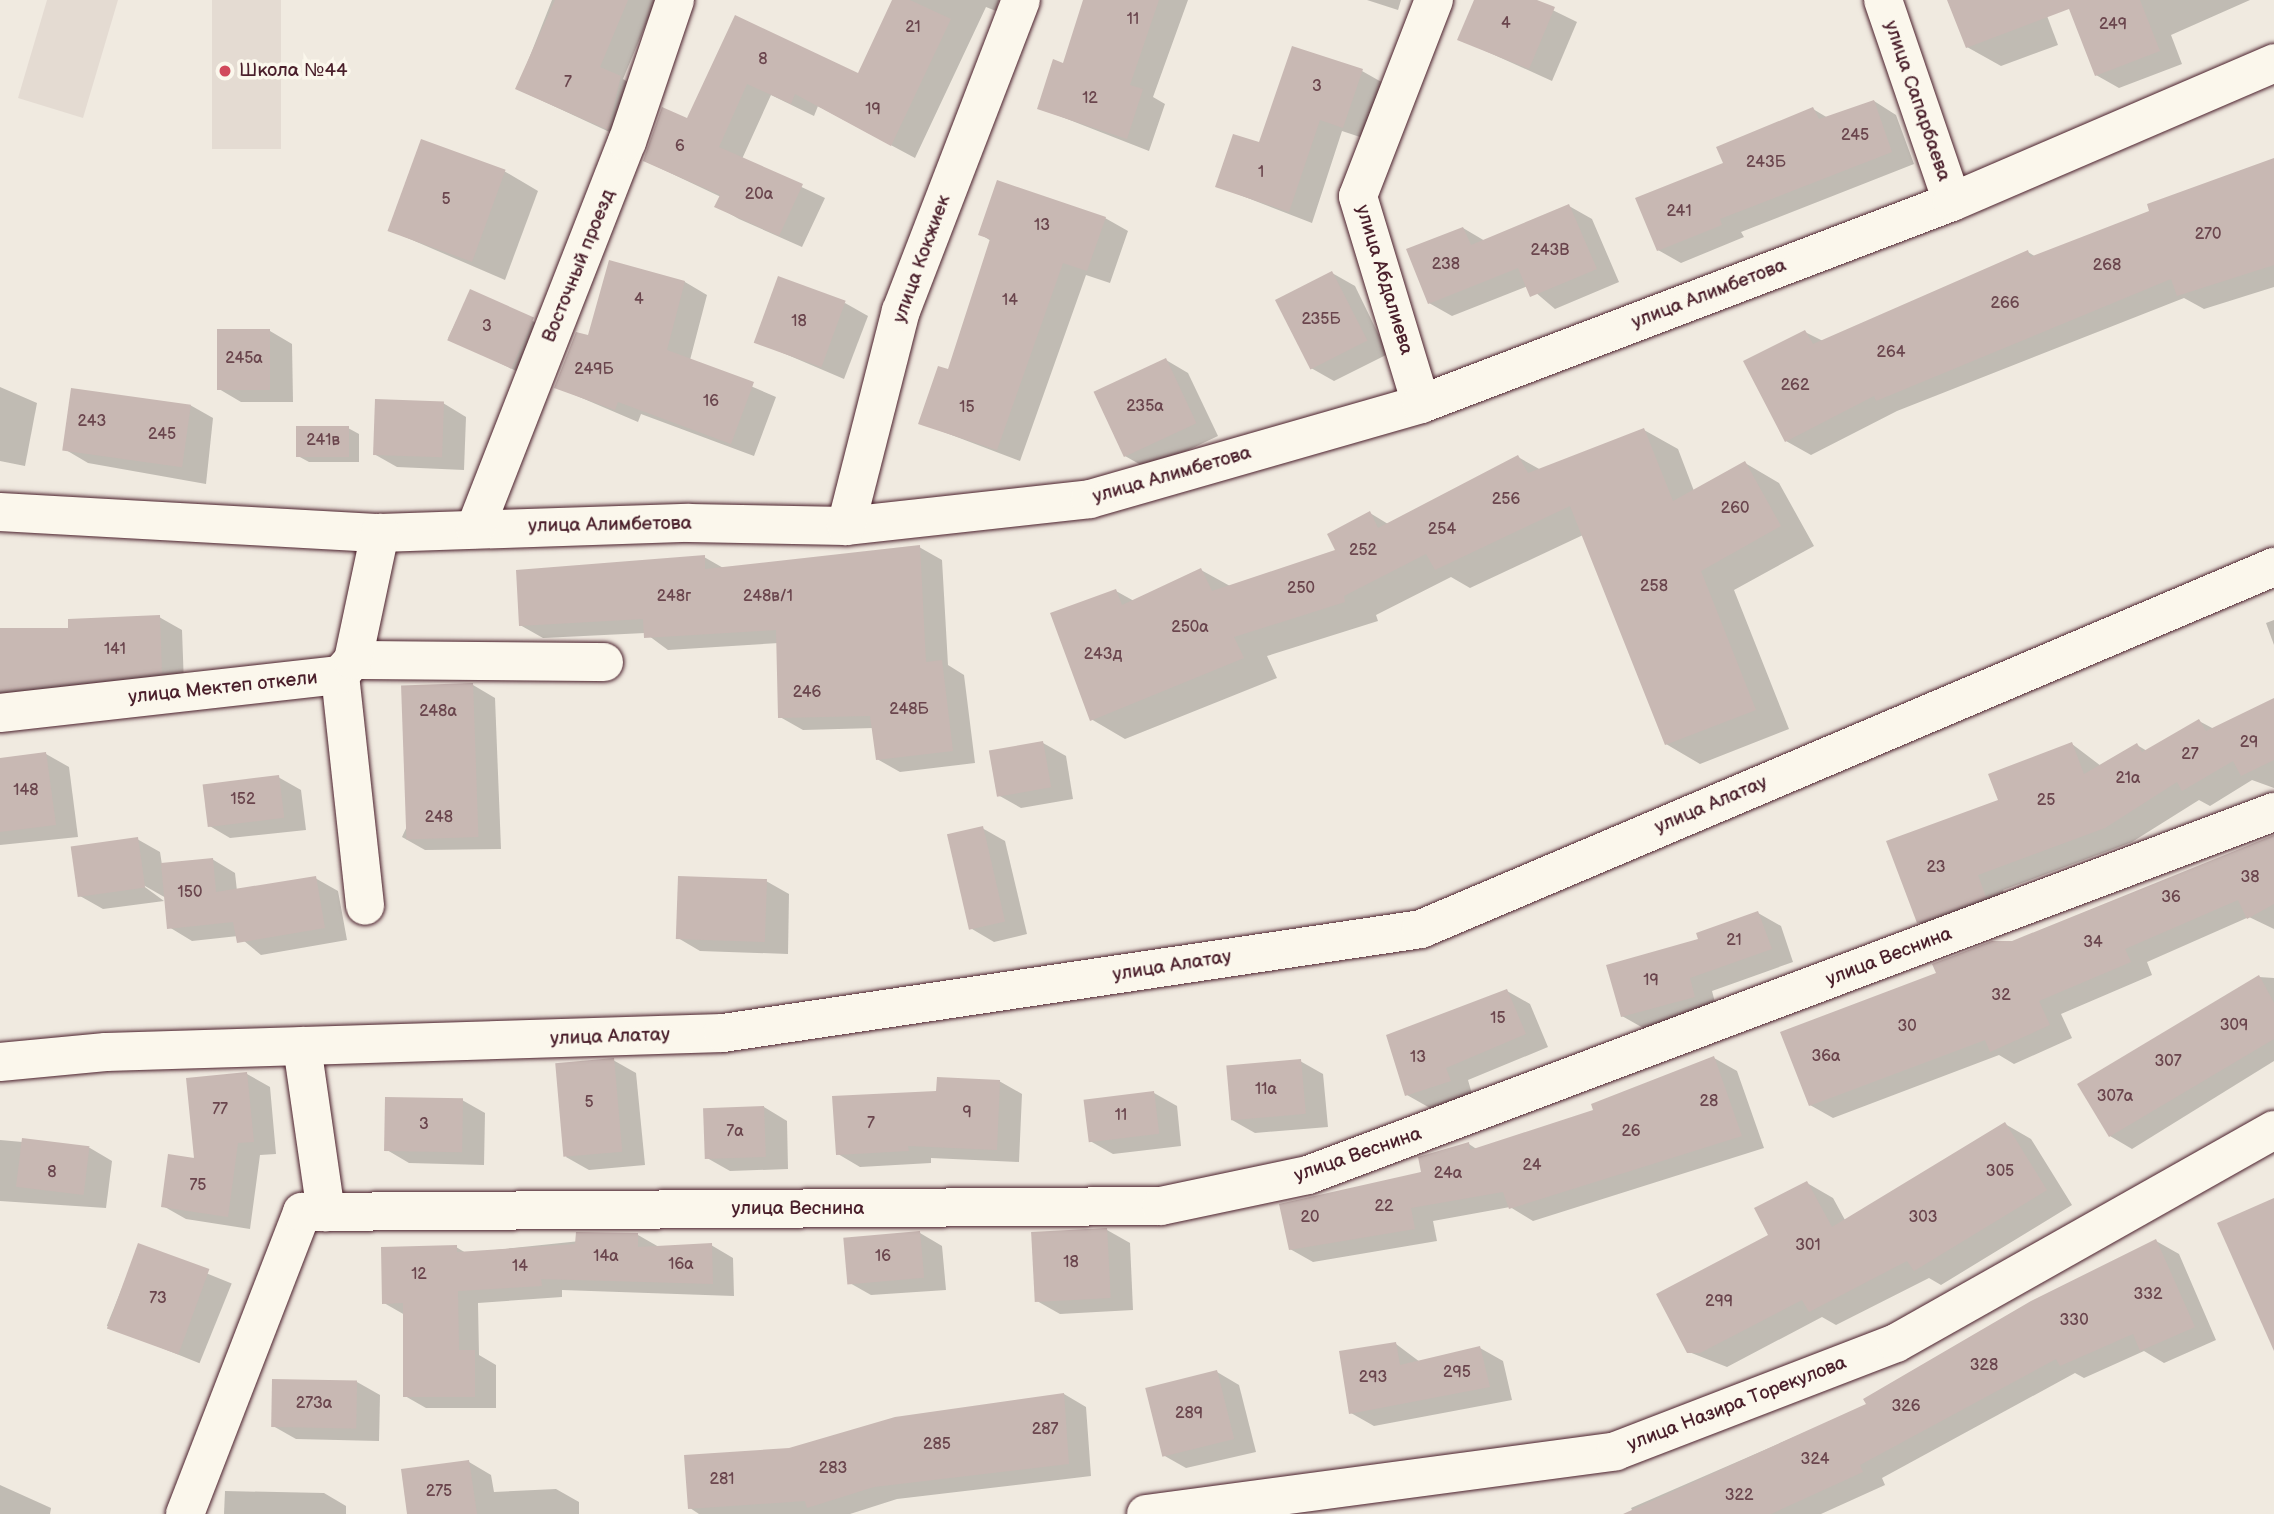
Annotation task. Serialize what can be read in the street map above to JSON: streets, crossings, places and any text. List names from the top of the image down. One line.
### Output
{"streets":{"street":["улица Сапарбаева","улица Кокжиек","Восточный проезд","улица Абдалиева","улица Алимбетова","улица Мектеп откели","улица Алатау","улица Веснина","улица Назира Торекулова"]},"crossings":[["улица Сапарбаева","улица Алимбетова"],["улица Кокжиек","улица Алимбетова"],["Восточный проезд","улица Алимбетова"],["улица Абдалиева","улица Алимбетова"]],"places":["Школа №44"],"house_numbers":["11","4","249","21","8","7","3","12","19","245","6","243Б","1","20а","5","241","13","270","243В","238","268","4","14","266","235Б","18","3","264","245а","249Б","262","16","235а","15","243","245","241в","256","260","254","252","258","250","248г","248в/1","250а","141","243д","246","248Б","248а","29","27","21а","148","152","25","248","23","38","150","36","21","34","19","32","15","309","30","36а","13","307","11а","307а","28","5","77","9","11","7","3","7а","26","24","305","8","24а","75","22","20","303","301","14а","16","18","16а","14","12","332","73","299","330","328","295","293","273а","326","289","287","285","324","283","281","275","322"]}
